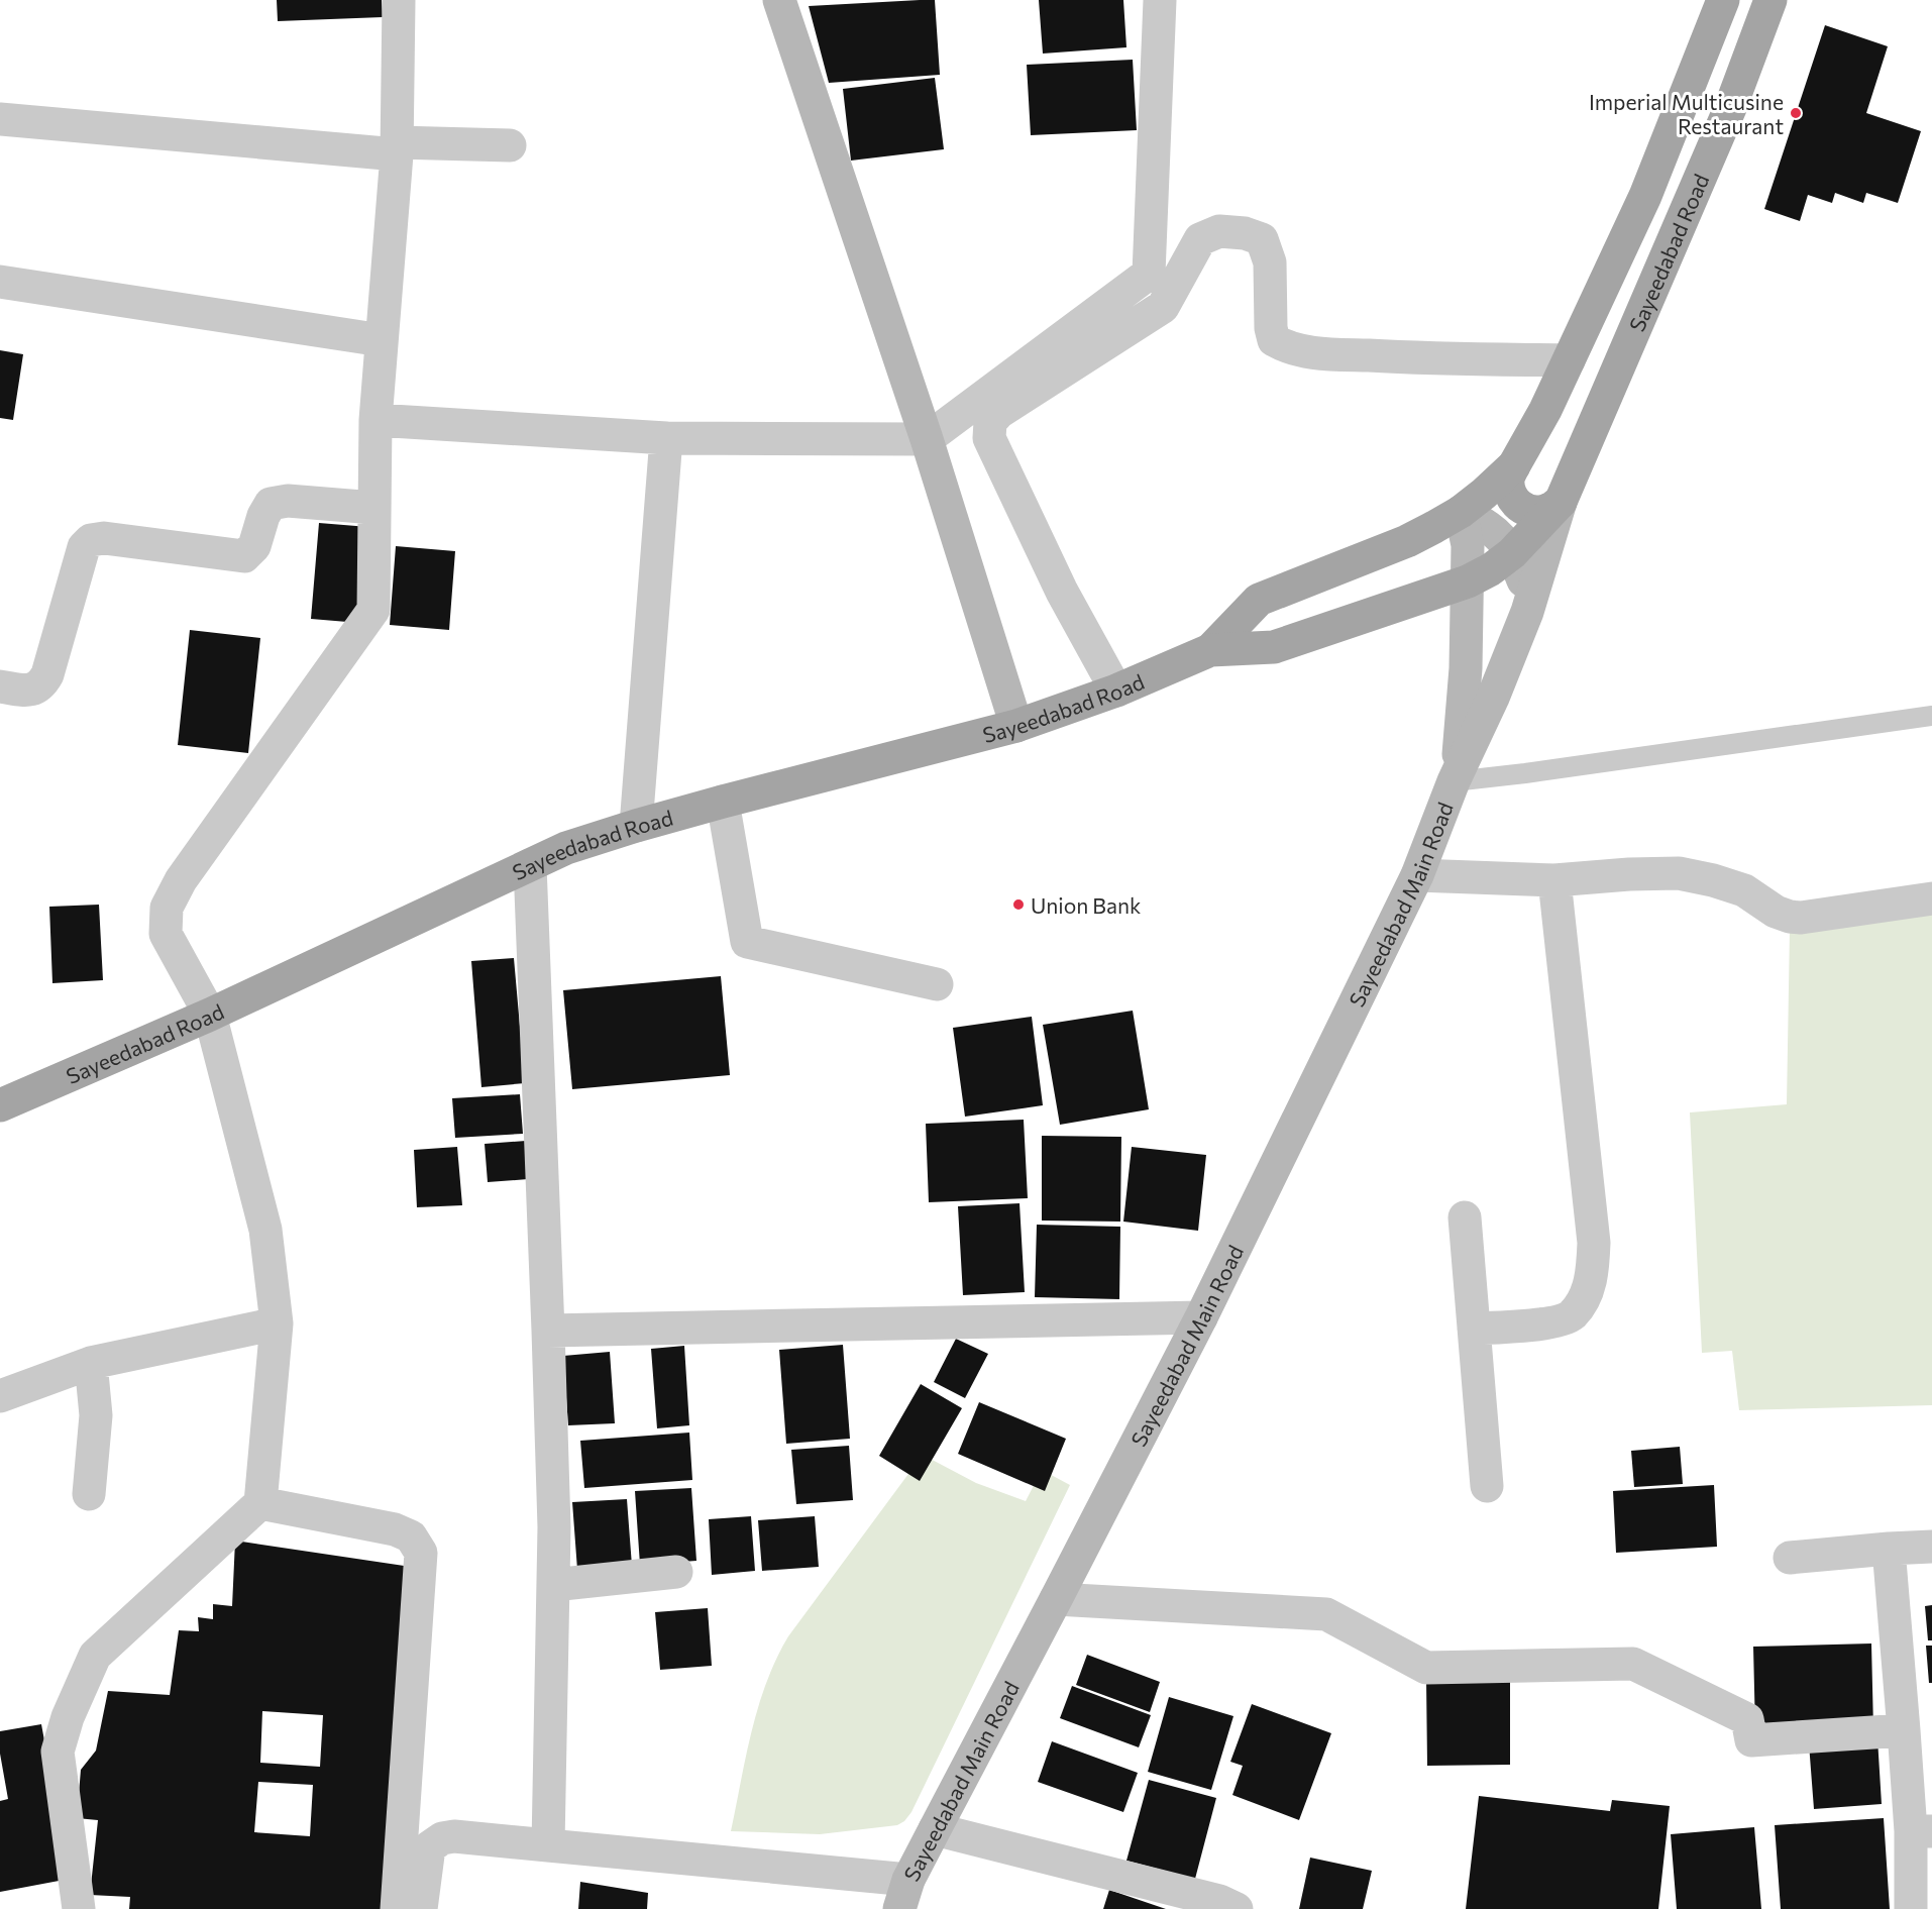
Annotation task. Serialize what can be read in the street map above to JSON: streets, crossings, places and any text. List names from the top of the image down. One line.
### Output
{"streets":{"main road":["Sayeedabad Road","Sayeedabad Main Road"]},"crossings":[["Sayeedabad Road","Sayeedabad Main Road"]],"places":["Imperial Multicusine Restaurant","Union Bank"]}
